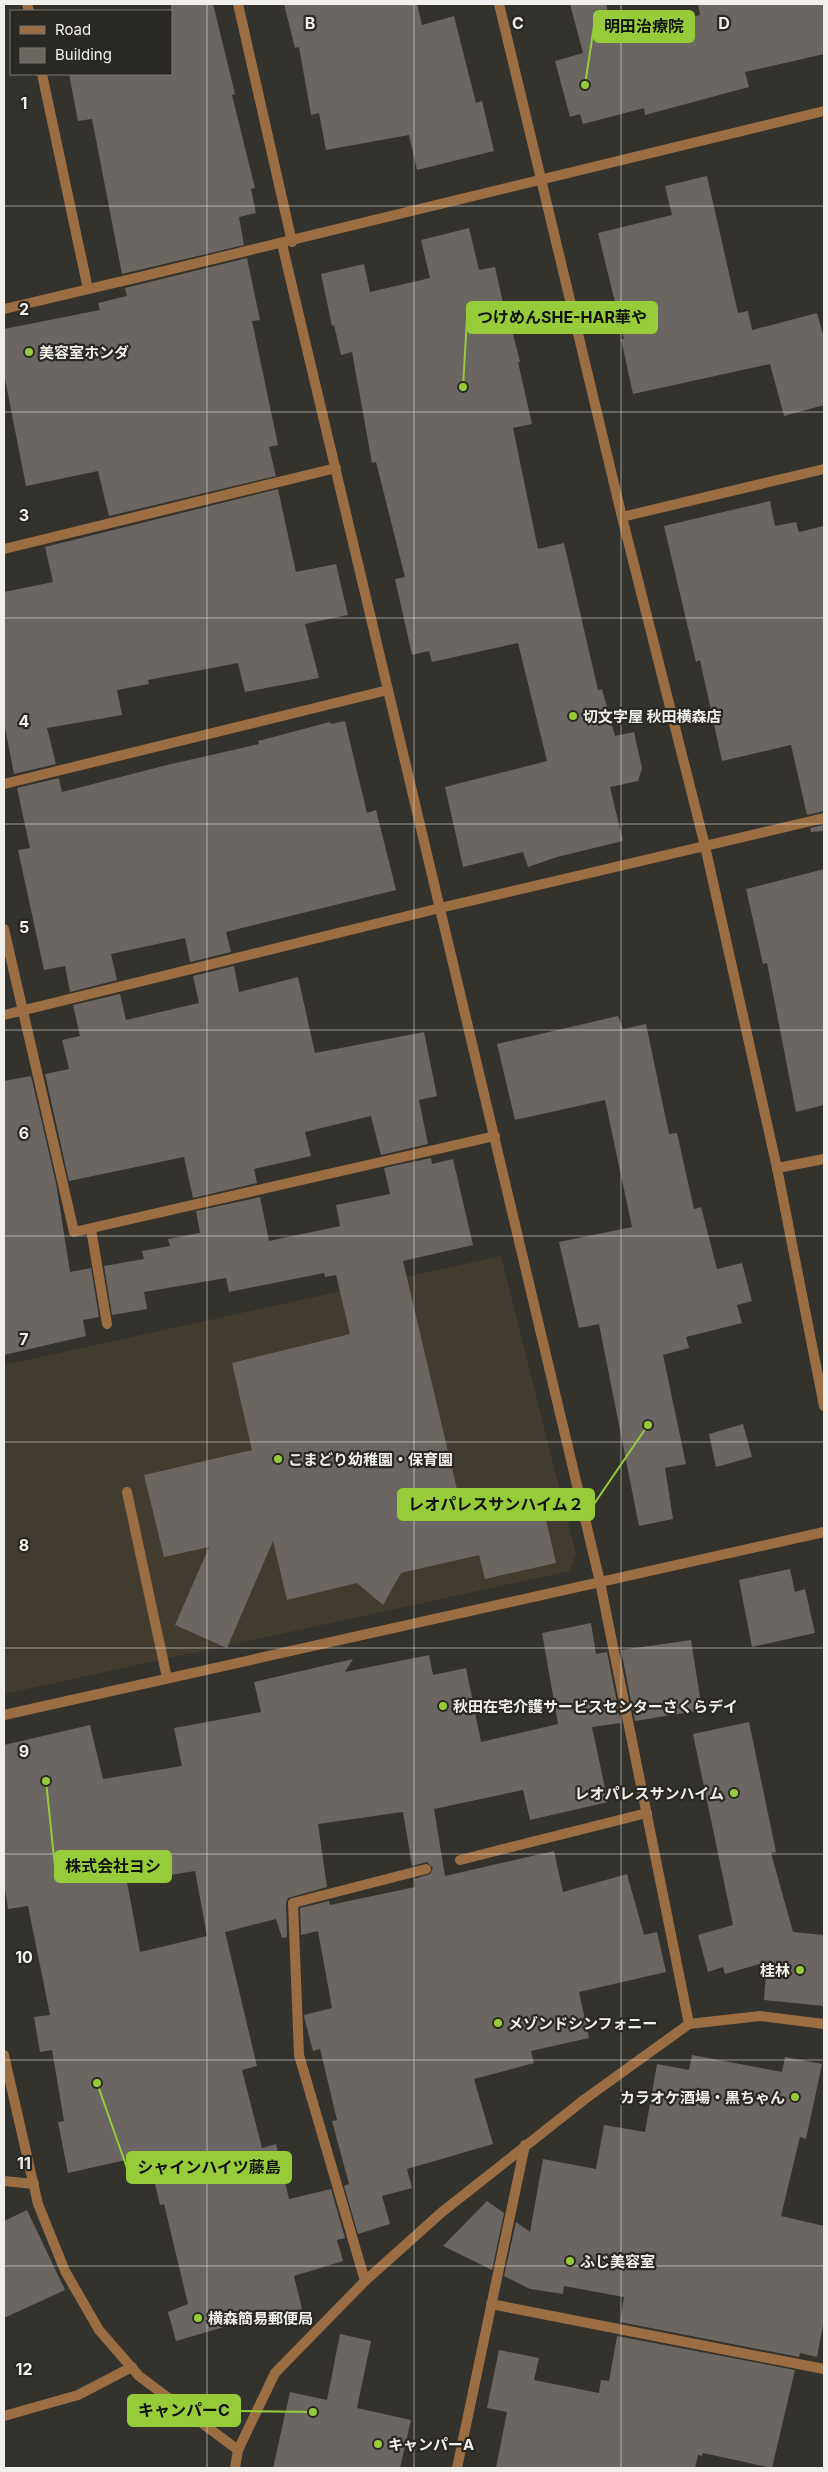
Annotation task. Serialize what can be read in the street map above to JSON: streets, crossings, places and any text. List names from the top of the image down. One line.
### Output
{"places":["明田治療院","美容室ホンダ","つけめんSHE-HAR華や","切文字屋 秋田横森店","レオパレスサンハイム２","こまどり幼稚園・保育園","秋田在宅介護サービスセンターさくらデイ","株式会社ヨシ","レオパレスサンハイム","桂林","メゾンドシンフォニー","シャインハイツ藤島","カラオケ酒場・黒ちゃん","ふじ美容室","横森簡易郵便局","キャンパーC","キャンパーA"],"legend":["Road","Building"],"grid":{"columns":["B","C","D"],"rows":["1","2","3","4","5","6","7","8","9","10","11","12"]}}
